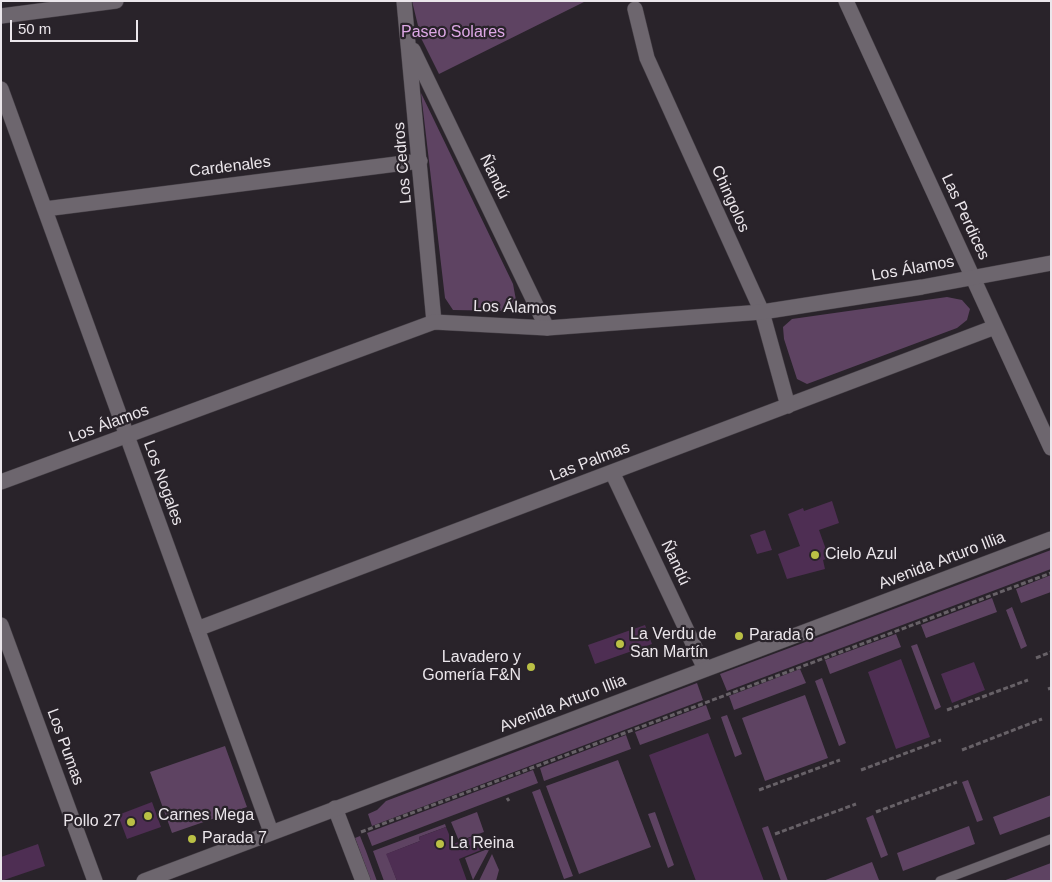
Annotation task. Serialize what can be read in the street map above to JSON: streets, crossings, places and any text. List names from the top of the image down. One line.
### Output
{"streets":{"street":["Los Cedros","Cardenales","Ñandú","Chingolos","Las Perdices","Los Álamos","Las Palmas","Los Nogales","Avenida Arturo Illia","Los Pumas"]},"crossings":[["Los Cedros","Cardenales"],["Los Cedros","Ñandú"],["Los Cedros","Los Álamos"],["Cardenales","Los Nogales"],["Ñandú","Los Álamos"],["Ñandú","Las Palmas"],["Ñandú","Avenida Arturo Illia"],["Chingolos","Los Álamos"],["Chingolos","Las Palmas"],["Las Perdices","Los Álamos"],["Las Perdices","Las Palmas"],["Los Álamos","Los Nogales"],["Las Palmas","Los Nogales"],["Los Nogales","Avenida Arturo Illia"]],"parks":["Paseo Solares"],"places":["Cielo Azul","Parada 6","La Verdu de San Martín","Lavadero y Gomería F&N","Carnes Mega","Pollo 27","Parada 7","La Reina"],"scale_bar":"50 m"}
